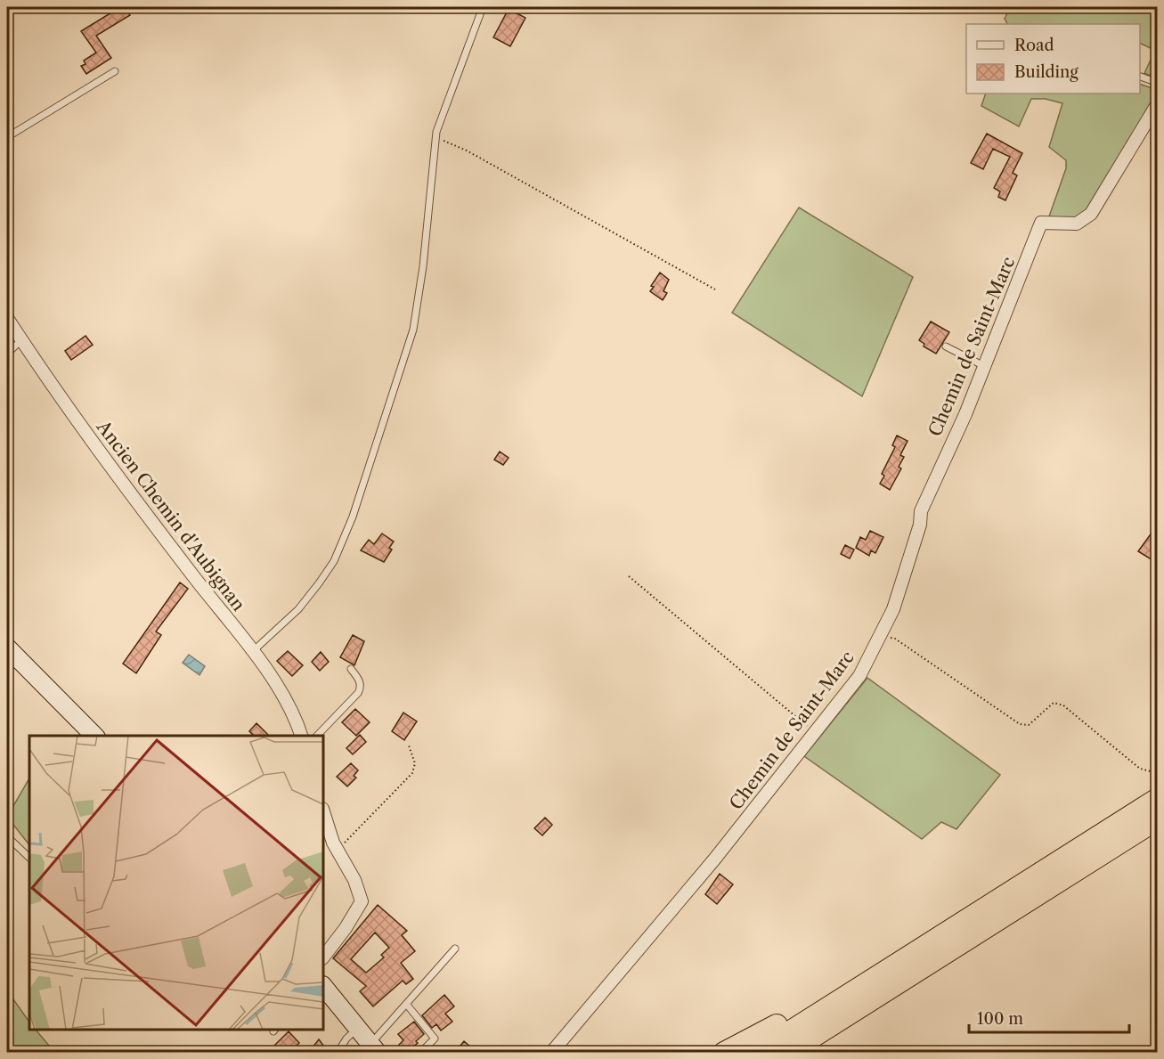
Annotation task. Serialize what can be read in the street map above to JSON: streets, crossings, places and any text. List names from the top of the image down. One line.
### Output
{"streets":{"street":["Chemin de Saint-Marc","Ancien Chemin d'Aubignan"]},"legend":["Road","Building"],"scale_bar":"100 m"}
